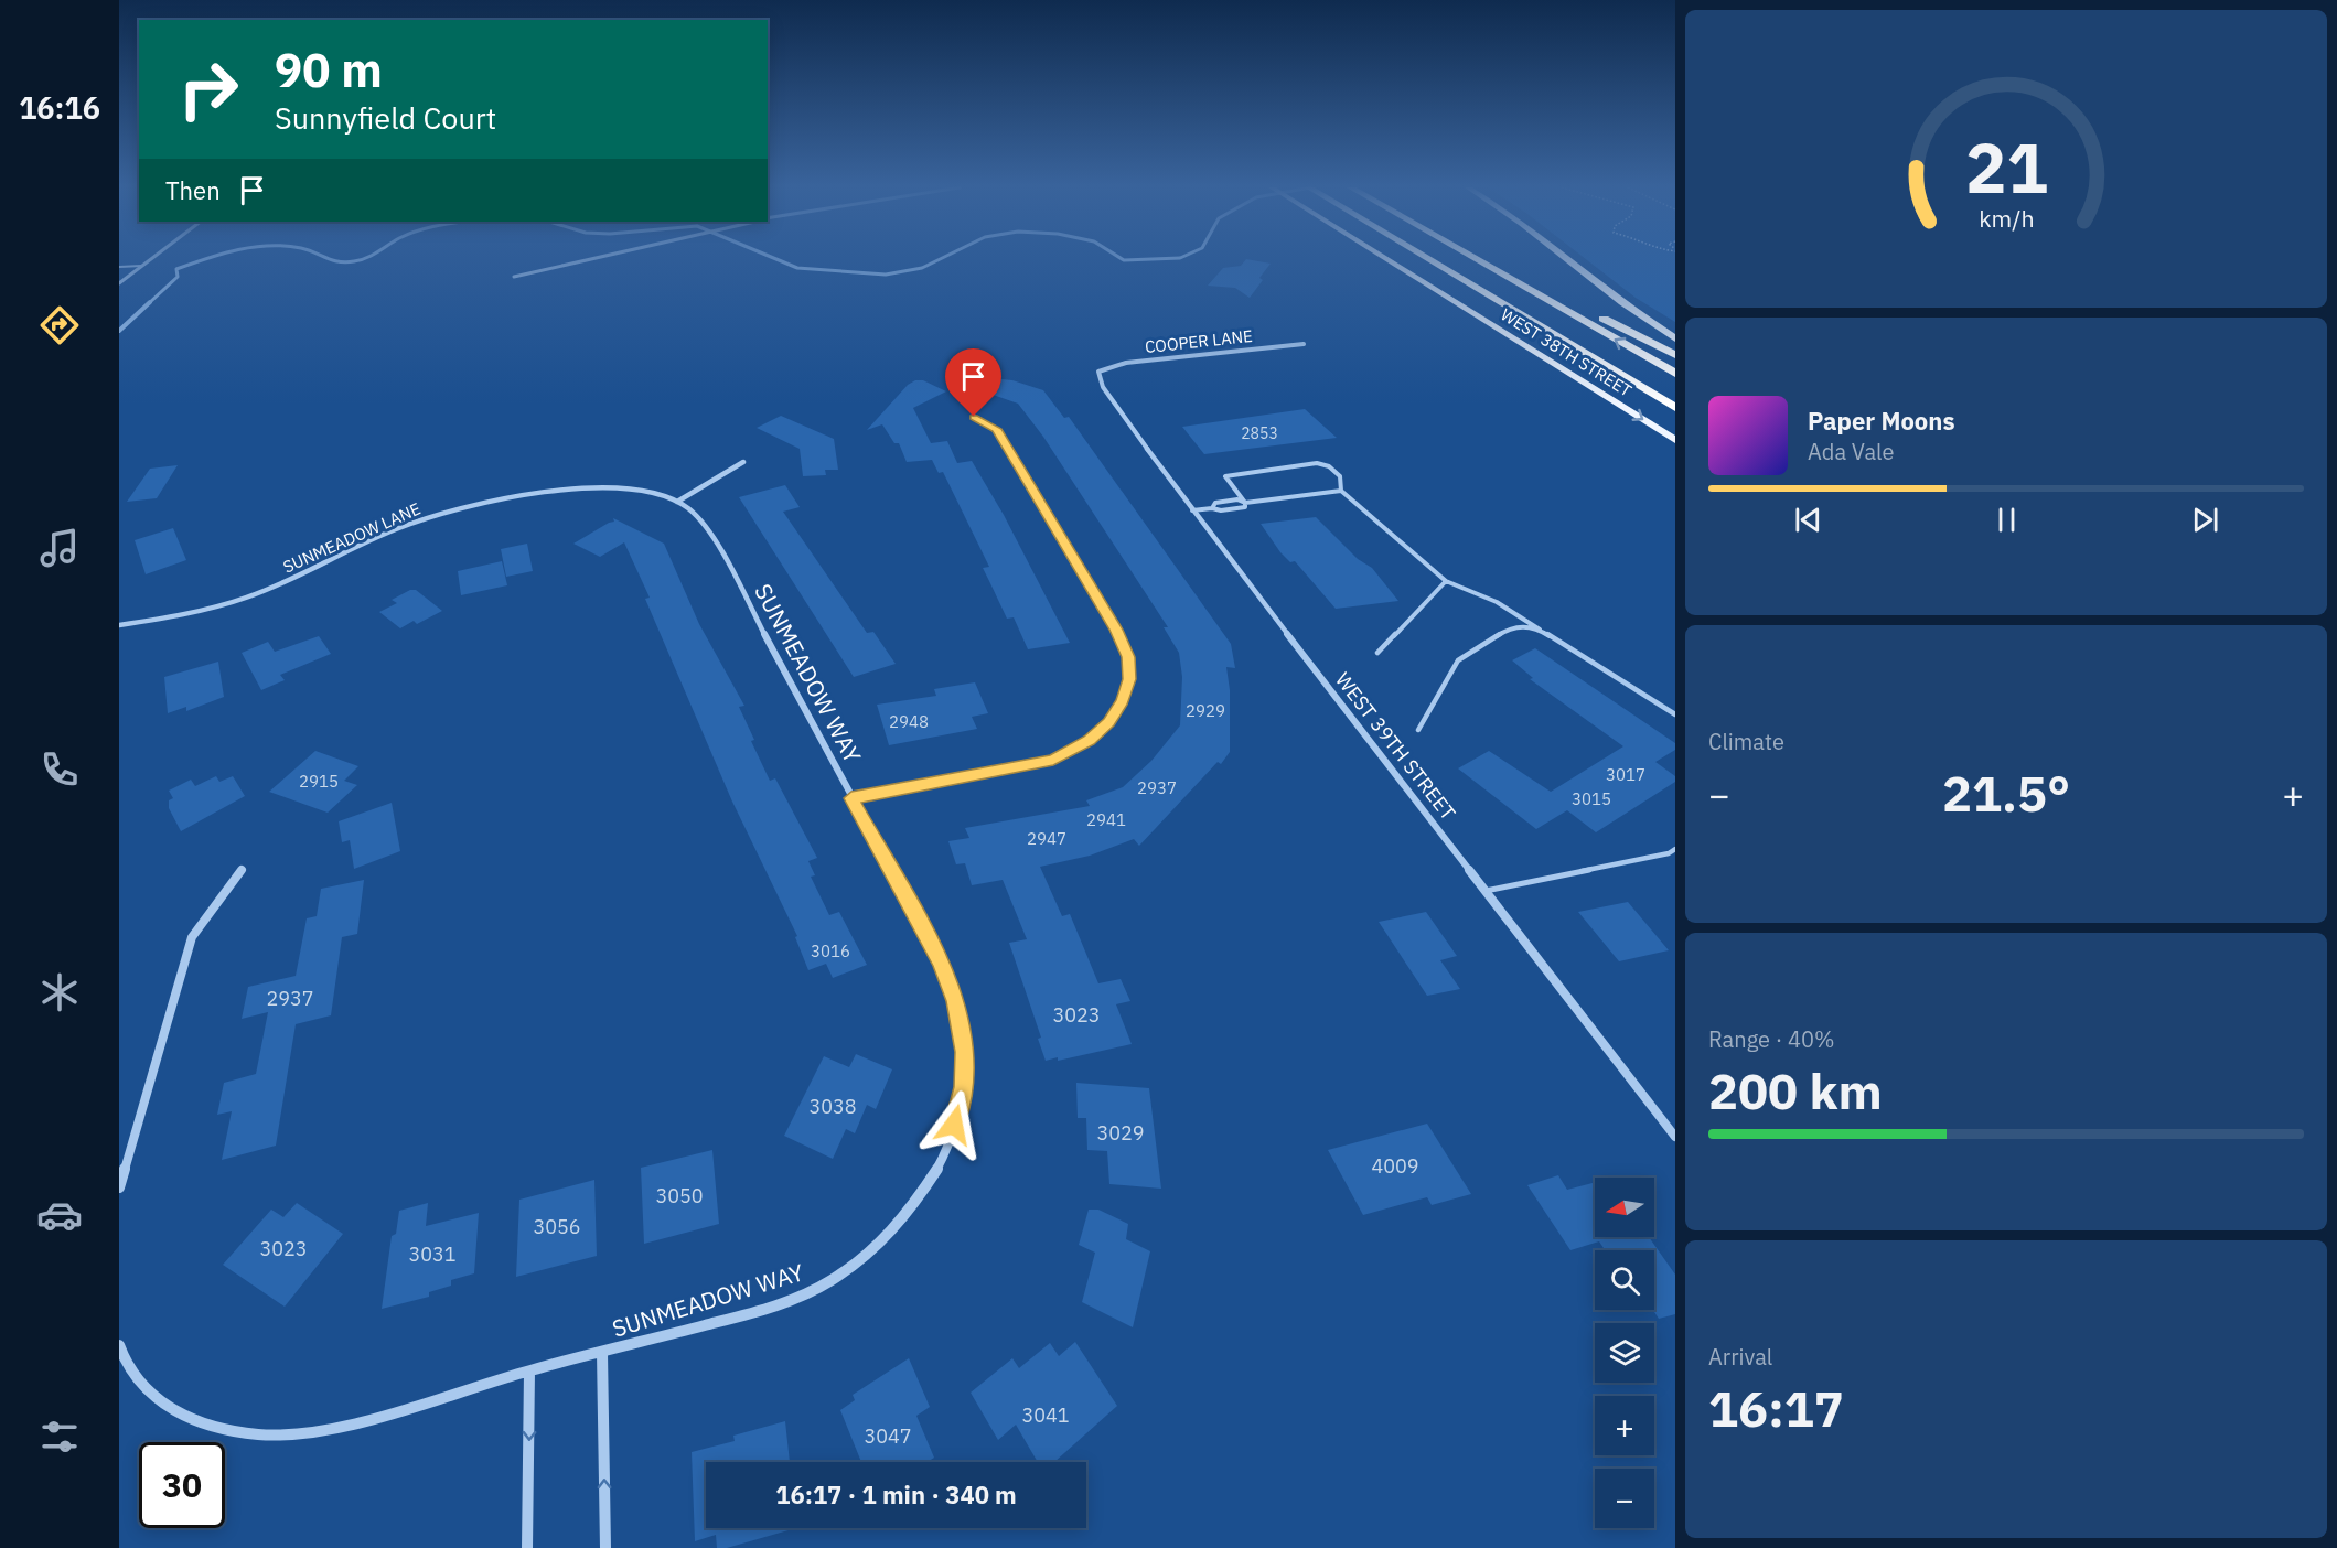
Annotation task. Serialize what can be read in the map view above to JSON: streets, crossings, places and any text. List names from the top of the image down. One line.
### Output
{"streets":{"main road":["WEST 38TH STREET"],"street":["COOPER LANE","SUNMEADOW LANE","SUNMEADOW WAY","WEST 39TH STREET"]},"crossings":[["COOPER LANE","WEST 39TH STREET"],["SUNMEADOW LANE","SUNMEADOW WAY"]],"house_numbers":["2853","2929","2948","3017","2915","2937","3015","2941","2947","3016","2937","3023","3038","3029","4009","3050","3056","3023","3031","3041","3047"],"north":"left","page":{"tabs":"16:16","turn":["90 m","Sunnyfield Court"],"then":"Then","song":["Paper Moons","Ada Vale"],"tile":["Climate",["Range · 40%","200 km"],["Arrival","16:17"]],"heat":["−","21.5°","+"],"map_buttons":["+","−"],"limit":"30","trip":"16:17 · 1 min · 340 m","gauge":["21","km/h"]}}
